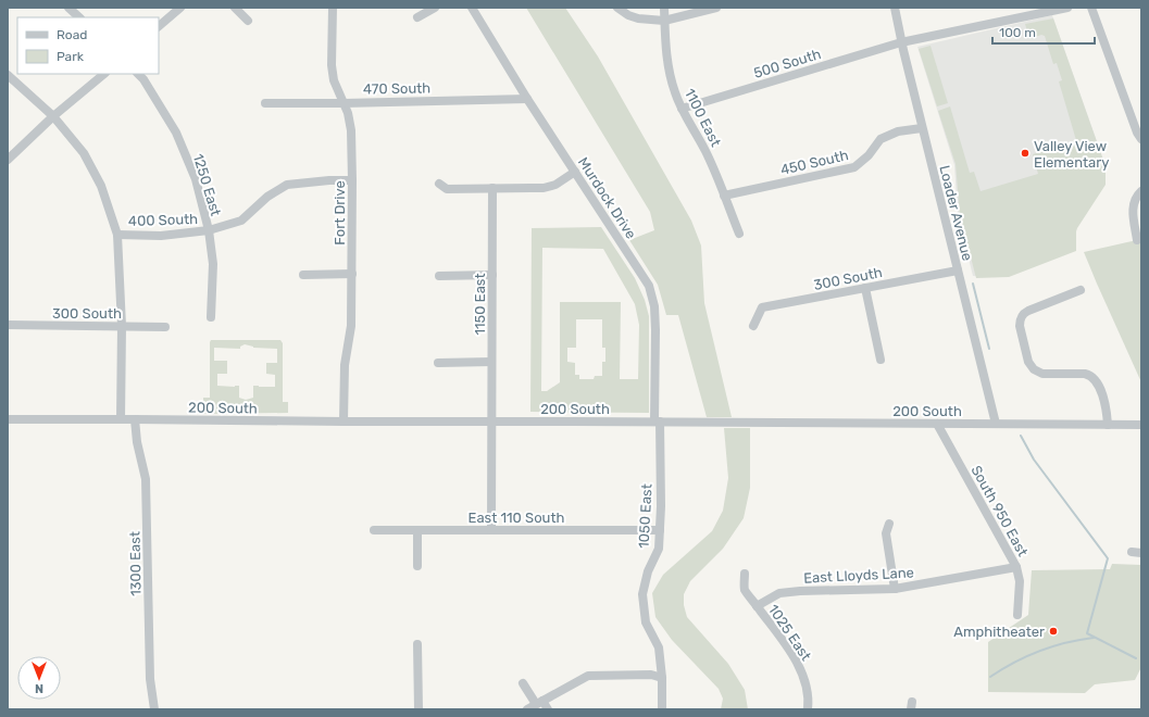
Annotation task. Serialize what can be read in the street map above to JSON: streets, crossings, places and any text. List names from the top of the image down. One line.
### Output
{"streets":{"street":["500 South","470 South","1100 East","450 South","1250 East","Murdock Drive","Fort Drive","Loader Avenue","400 South","300 South","1150 East","200 South","South 950 East","1050 East","East 110 South","1300 East","East Lloyds Lane","1025 East"]},"crossings":[["500 South","1100 East"],["500 South","Loader Avenue"],["470 South","Murdock Drive"],["470 South","Fort Drive"],["1100 East","450 South"],["450 South","Loader Avenue"],["1250 East","400 South"],["Murdock Drive","200 South"],["Murdock Drive","1050 East"],["Fort Drive","400 South"],["Fort Drive","200 South"],["Loader Avenue","300 South"],["Loader Avenue","200 South"],["1150 East","200 South"],["1150 East","East 110 South"],["200 South","South 950 East"],["200 South","1050 East"],["200 South","1300 East"],["South 950 East","East Lloyds Lane"],["1050 East","East 110 South"],["East Lloyds Lane","1025 East"]],"places":["Valley View Elementary","Amphitheater"],"legend":["Road","Park"],"scale_bar":"100 m","north":"bottom"}
